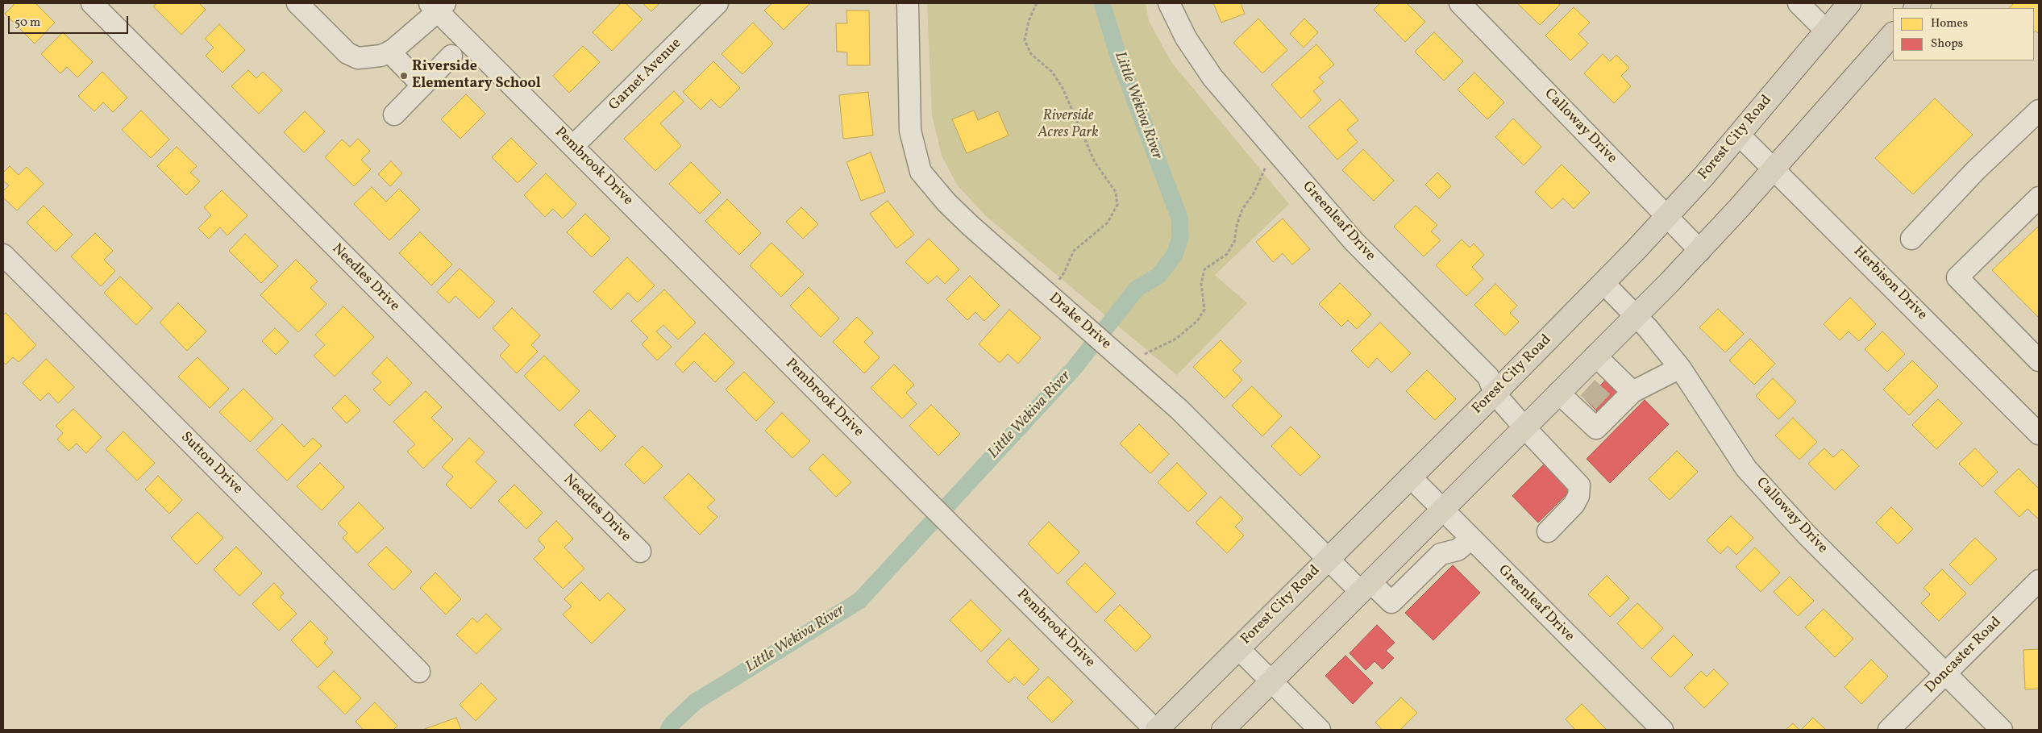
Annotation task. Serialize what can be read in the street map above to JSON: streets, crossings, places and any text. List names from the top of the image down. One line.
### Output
{"streets":{"main road":["Forest City Road"],"street":["Garnet Avenue","Calloway Drive","Pembrook Drive","Greenleaf Drive","Needles Drive","Herbison Drive","Drake Drive","Sutton Drive","Doncaster Road"]},"crossings":[["Garnet Avenue","Pembrook Drive"],["Calloway Drive","Forest City Road"],["Calloway Drive","Doncaster Road"],["Forest City Road","Pembrook Drive"],["Forest City Road","Greenleaf Drive"],["Forest City Road","Herbison Drive"],["Forest City Road","Drake Drive"]],"water":["Little Wekiva River"],"parks":["Riverside Acres Park"],"places":["Riverside Elementary School"],"legend":["Homes","Shops"],"scale_bar":"50 m"}
